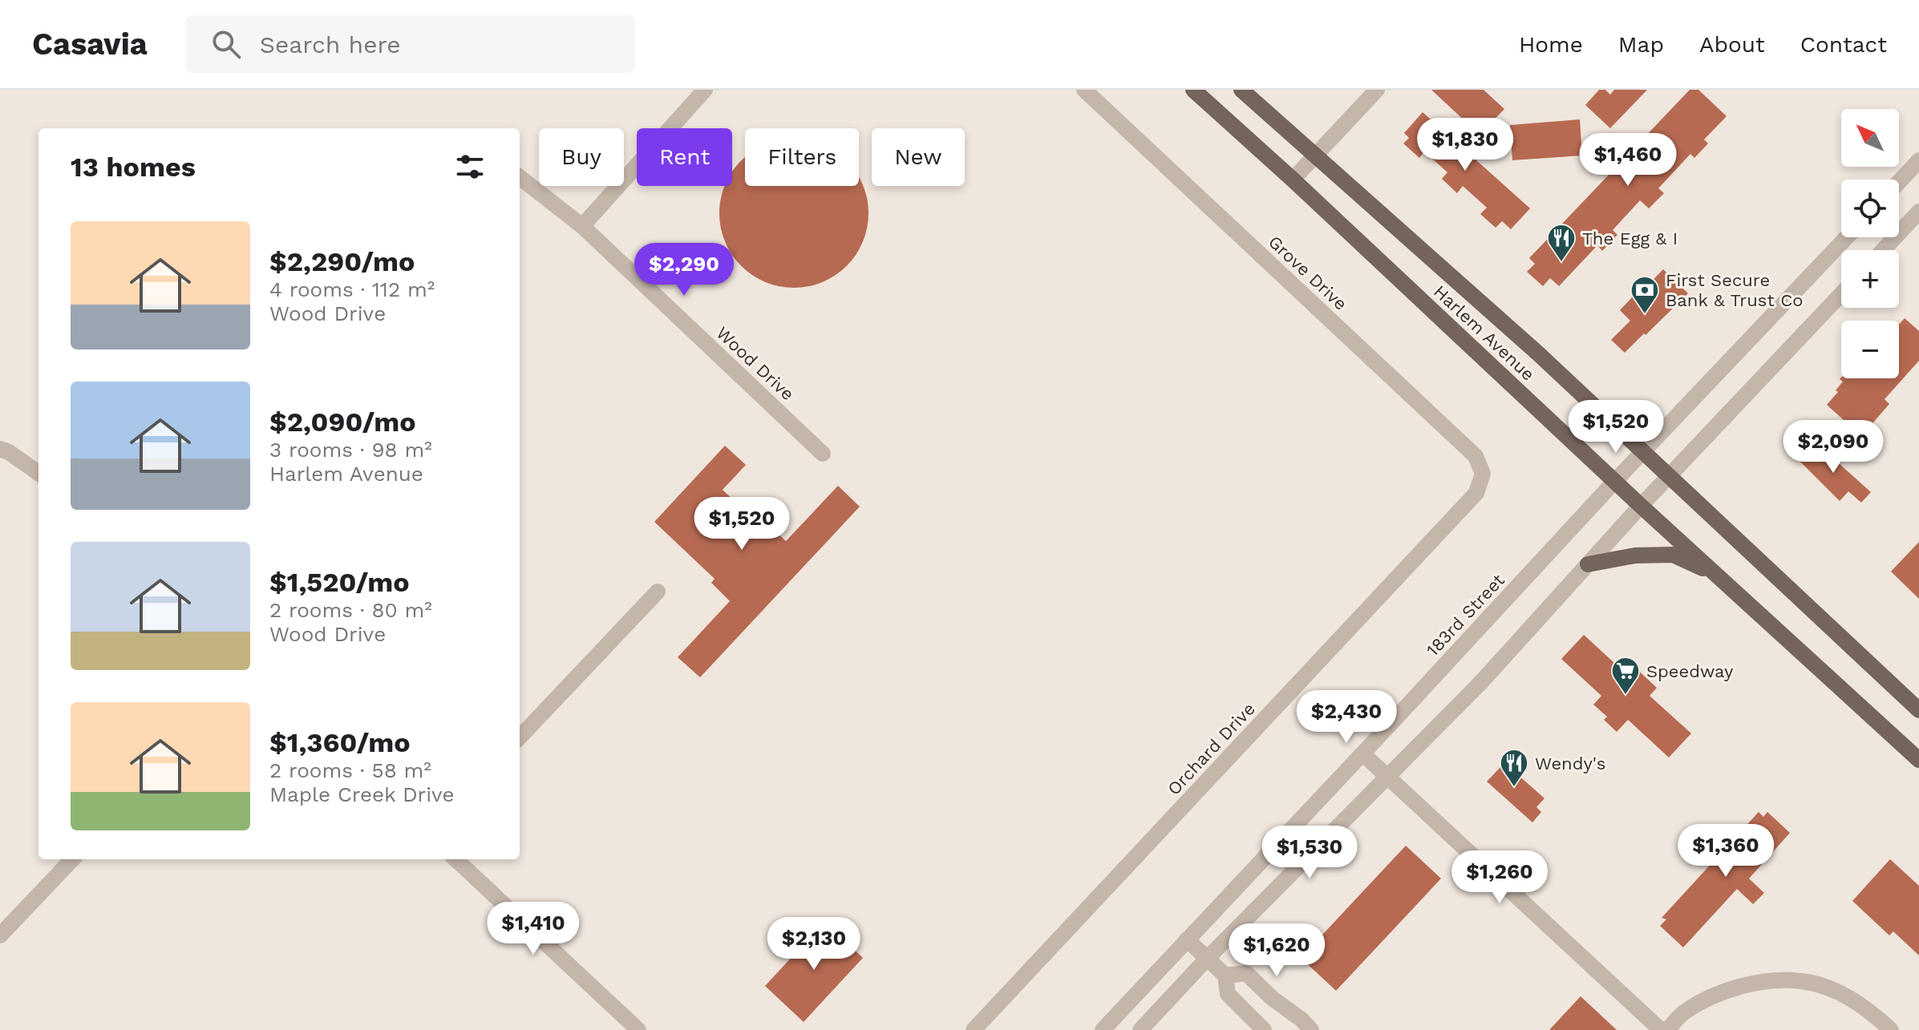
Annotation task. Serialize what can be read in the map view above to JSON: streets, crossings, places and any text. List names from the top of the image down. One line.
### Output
{"streets":{"main road":["Harlem Avenue"],"street":["Grove Drive","Wood Drive","183rd Street","Orchard Drive"]},"crossings":[["Grove Drive","Orchard Drive"],["Harlem Avenue","183rd Street"]],"places":{"restaurant":["The Egg & I","Wendy's"],"bank":["First Secure Bank & Trust Co"],"supermarket":["Speedway"]},"north":"top left","page":{"header":"Casavia","search":"Search here","nav":["Home","Map","About","Contact"],"map_buttons":["+","−"],"price":["$1,830","$1,460","$2,290","$1,520","$2,090","$1,520","$2,430","$1,360","$1,530","$1,260","$1,410","$2,130","$1,620"],"chip":["Buy","Rent","Filters","New"],"heading":"13 homes","list":[{"name":"$2,290/mo","note":"4 rooms · 112 m² · Wood Drive"},{"name":"$2,090/mo","note":"3 rooms · 98 m² · Harlem Avenue"},{"name":"$1,520/mo","note":"2 rooms · 80 m² · Wood Drive"},{"name":"$1,360/mo","note":"2 rooms · 58 m² · Maple Creek Drive"}]}}
